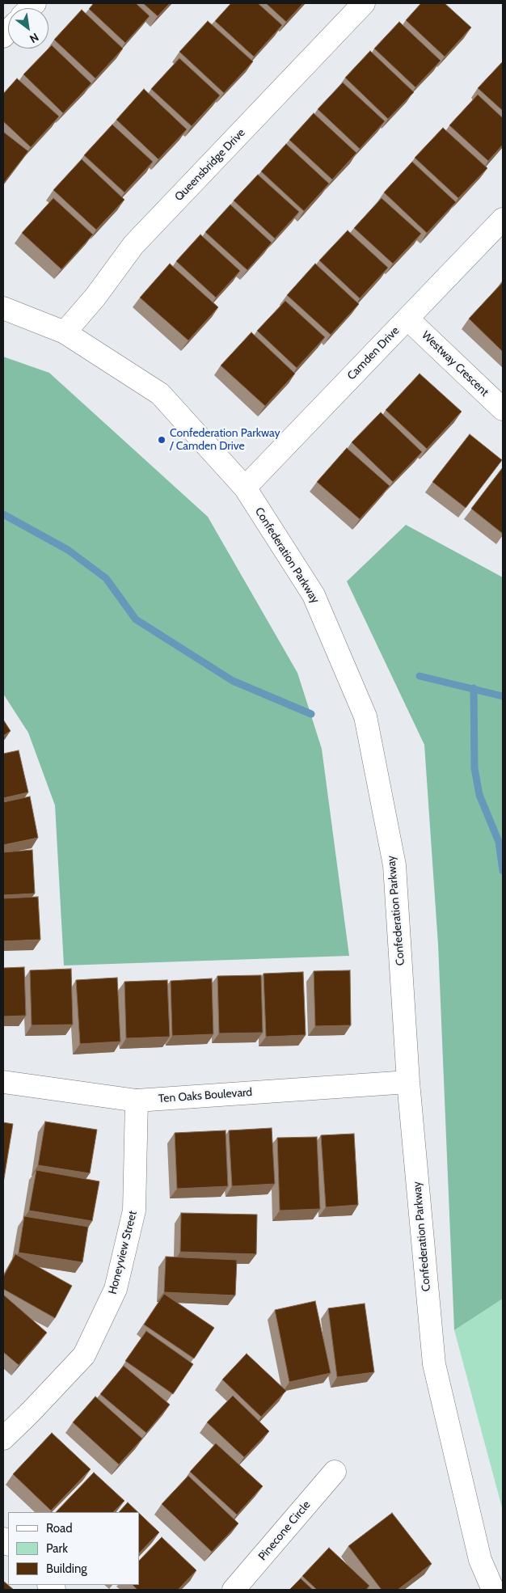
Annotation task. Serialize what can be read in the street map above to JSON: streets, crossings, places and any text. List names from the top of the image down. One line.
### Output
{"streets":{"street":["Queensbridge Drive","Camden Drive","Westway Crescent","Confederation Parkway","Ten Oaks Boulevard","Honeyview Street","Pinecone Circle"]},"crossings":[["Queensbridge Drive","Confederation Parkway"],["Camden Drive","Westway Crescent"],["Camden Drive","Confederation Parkway"],["Confederation Parkway","Ten Oaks Boulevard"],["Ten Oaks Boulevard","Honeyview Street"]],"places":["Confederation Parkway / Camden Drive"],"legend":["Road","Park","Building"],"north":"bottom right"}
